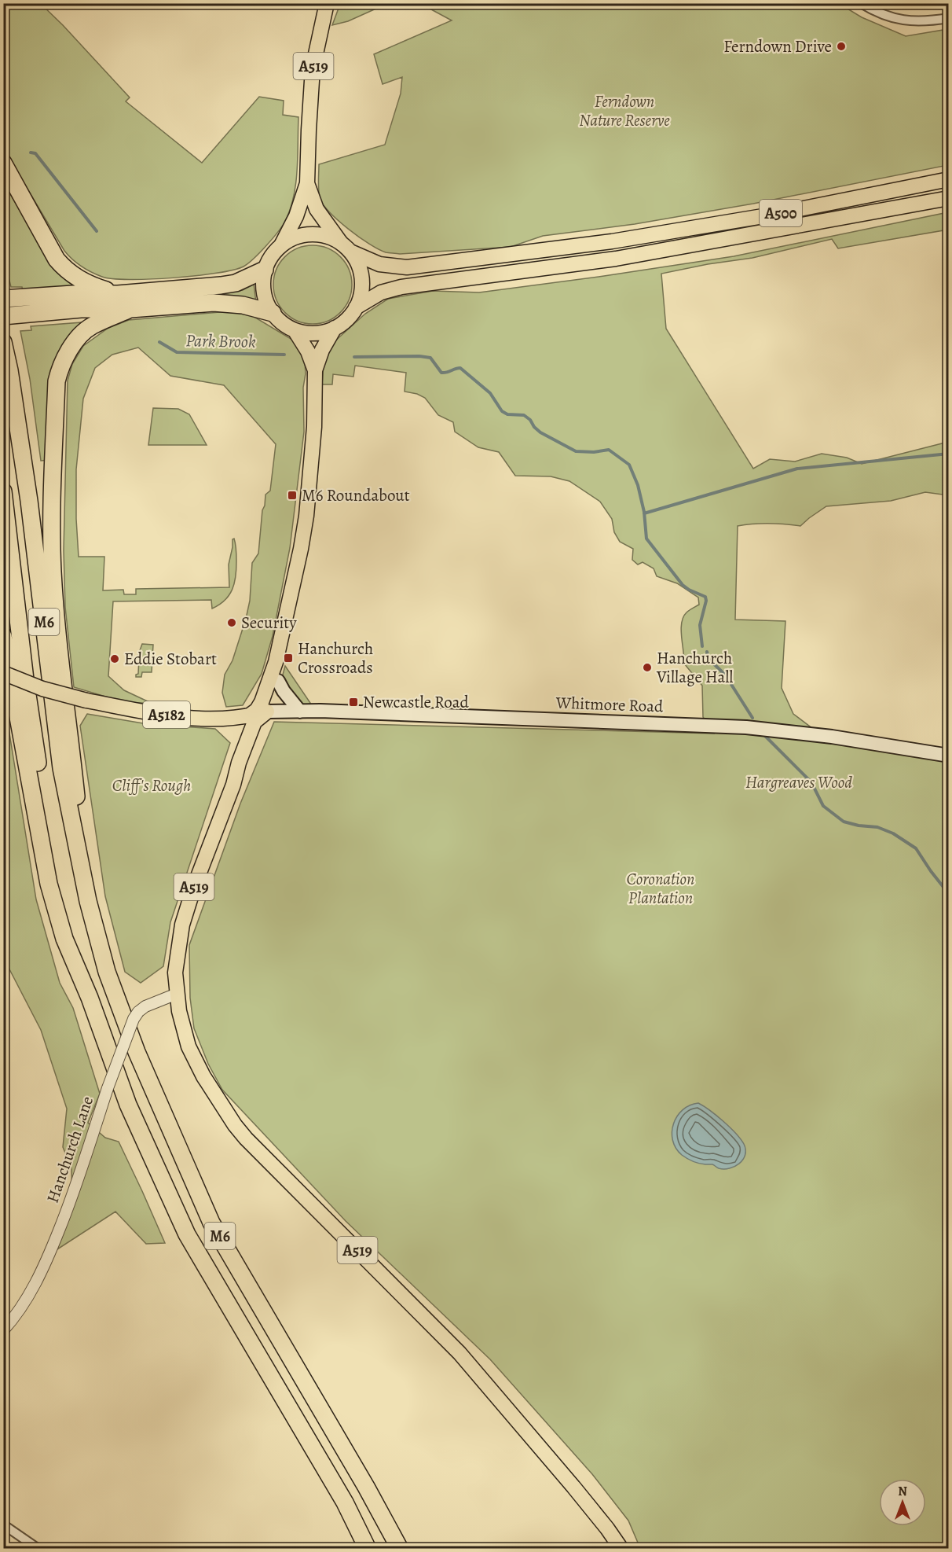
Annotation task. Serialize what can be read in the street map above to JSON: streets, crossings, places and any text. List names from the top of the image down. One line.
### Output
{"streets":{"highway":["M6"],"main road":["A519","A500","Whitmore Road","A5182"],"street":["Hanchurch Lane"]},"crossings":[["A519","A500"],["A519","M6"],["A519","Whitmore Road"],["A519","A5182"],["A519","Hanchurch Lane"],["A500","M6"],["Whitmore Road","A5182"]],"water":["Park Brook"],"parks":["Ferndown Nature Reserve","Hargreaves Wood","Cliff's Rough","Coronation Plantation"],"places":{"other":["Ferndown Drive","Security","Eddie Stobart","Hanchurch Village Hall"],"transit":["M6 Roundabout","Hanchurch Crossroads","Newcastle Road"]},"north":"top"}
